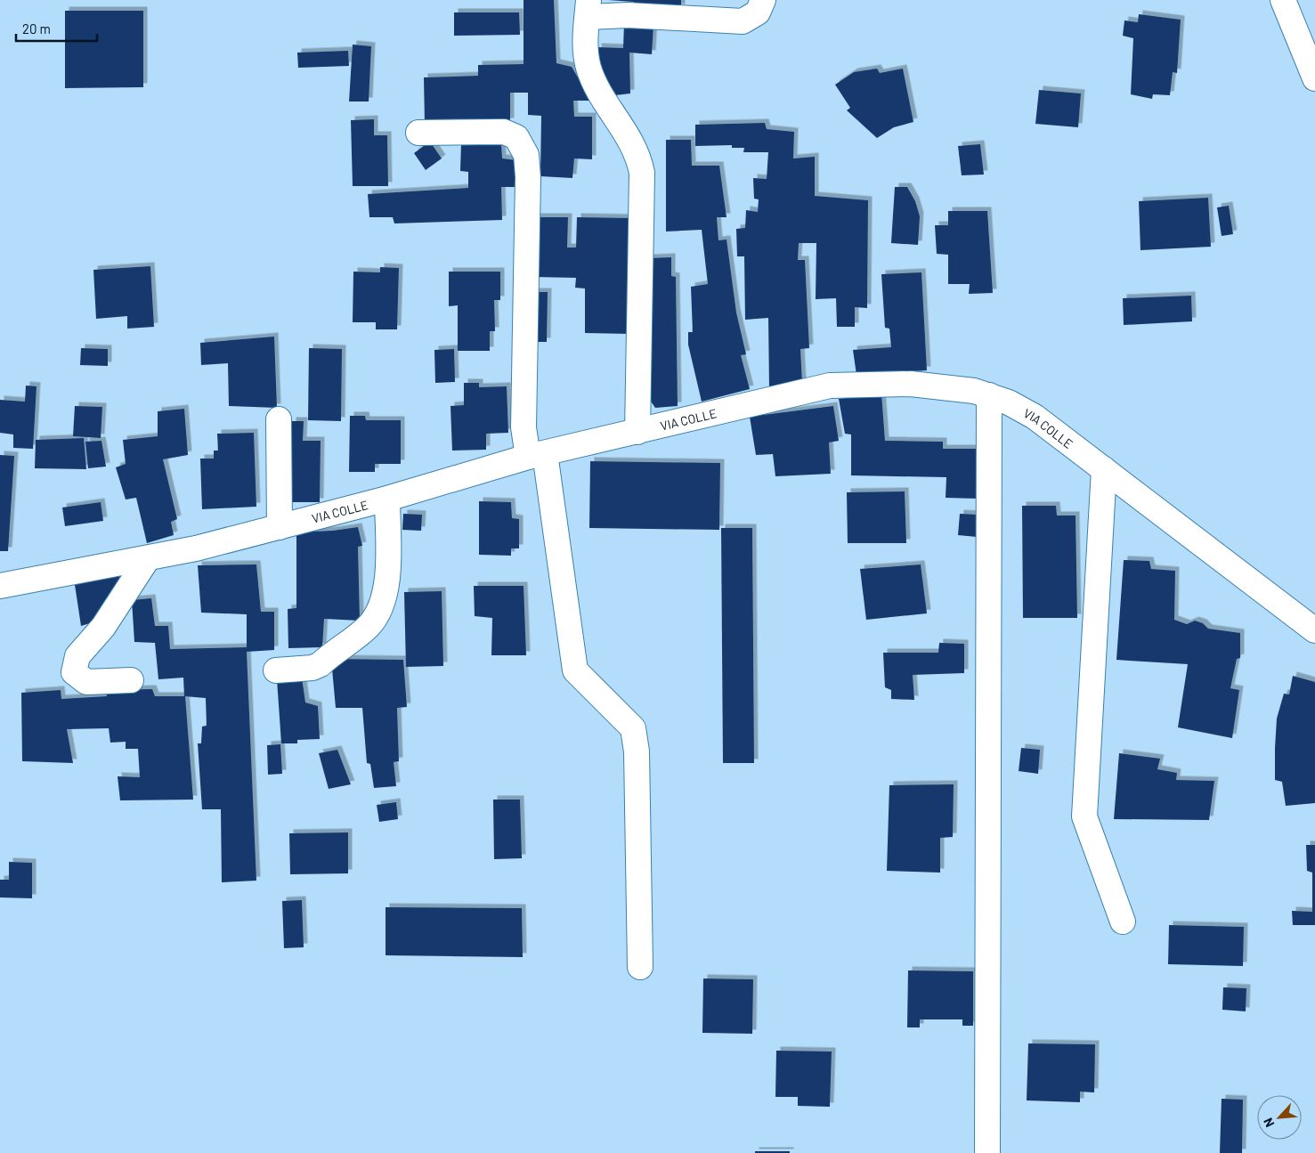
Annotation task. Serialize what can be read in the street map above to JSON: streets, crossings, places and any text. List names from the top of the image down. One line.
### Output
{"streets":{"street":["VIA COLLE"]},"scale_bar":"20 m","north":"bottom left"}
